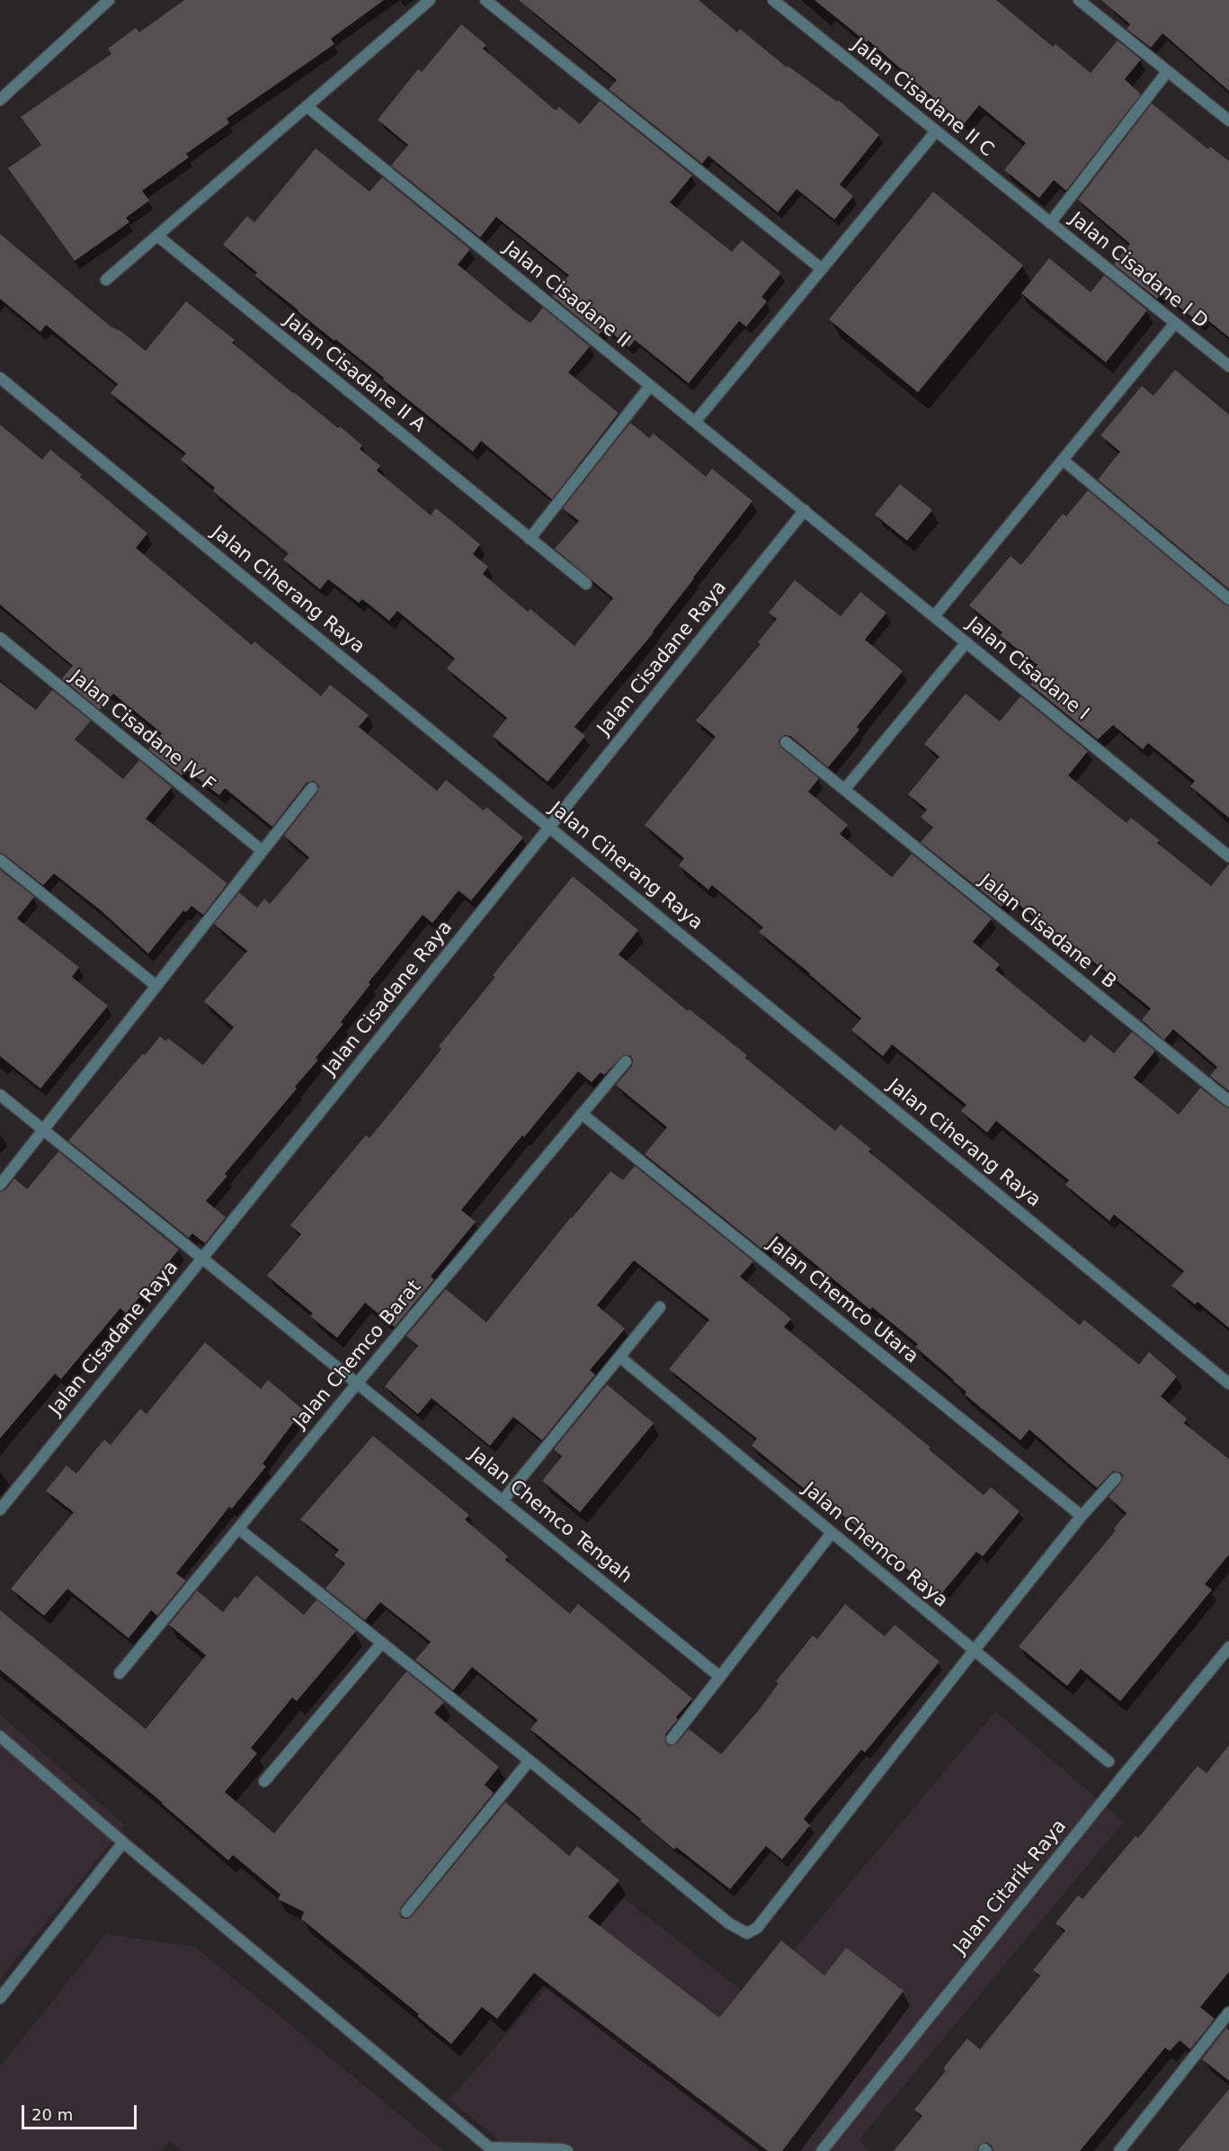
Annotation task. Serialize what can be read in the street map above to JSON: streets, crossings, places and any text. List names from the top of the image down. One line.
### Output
{"streets":{"street":["Jalan Cisadane II C","Jalan Cisadane I D","Jalan Cisadane II","Jalan Cisadane II A","Jalan Ciherang Raya","Jalan Cisadane Raya","Jalan Cisadane I","Jalan Cisadane IV F","Jalan Cisadane I B","Jalan Chemco Utara","Jalan Chemco Barat","Jalan Chemco Tengah","Jalan Chemco Raya","Jalan Citarik Raya"]},"crossings":[["Jalan Cisadane II C","Jalan Cisadane I D"],["Jalan Cisadane II","Jalan Cisadane Raya"],["Jalan Cisadane II","Jalan Cisadane I"],["Jalan Ciherang Raya","Jalan Cisadane Raya"],["Jalan Cisadane Raya","Jalan Cisadane I"],["Jalan Cisadane Raya","Jalan Chemco Tengah"],["Jalan Chemco Utara","Jalan Chemco Barat"],["Jalan Chemco Barat","Jalan Chemco Tengah"]],"scale_bar":"20 m"}
